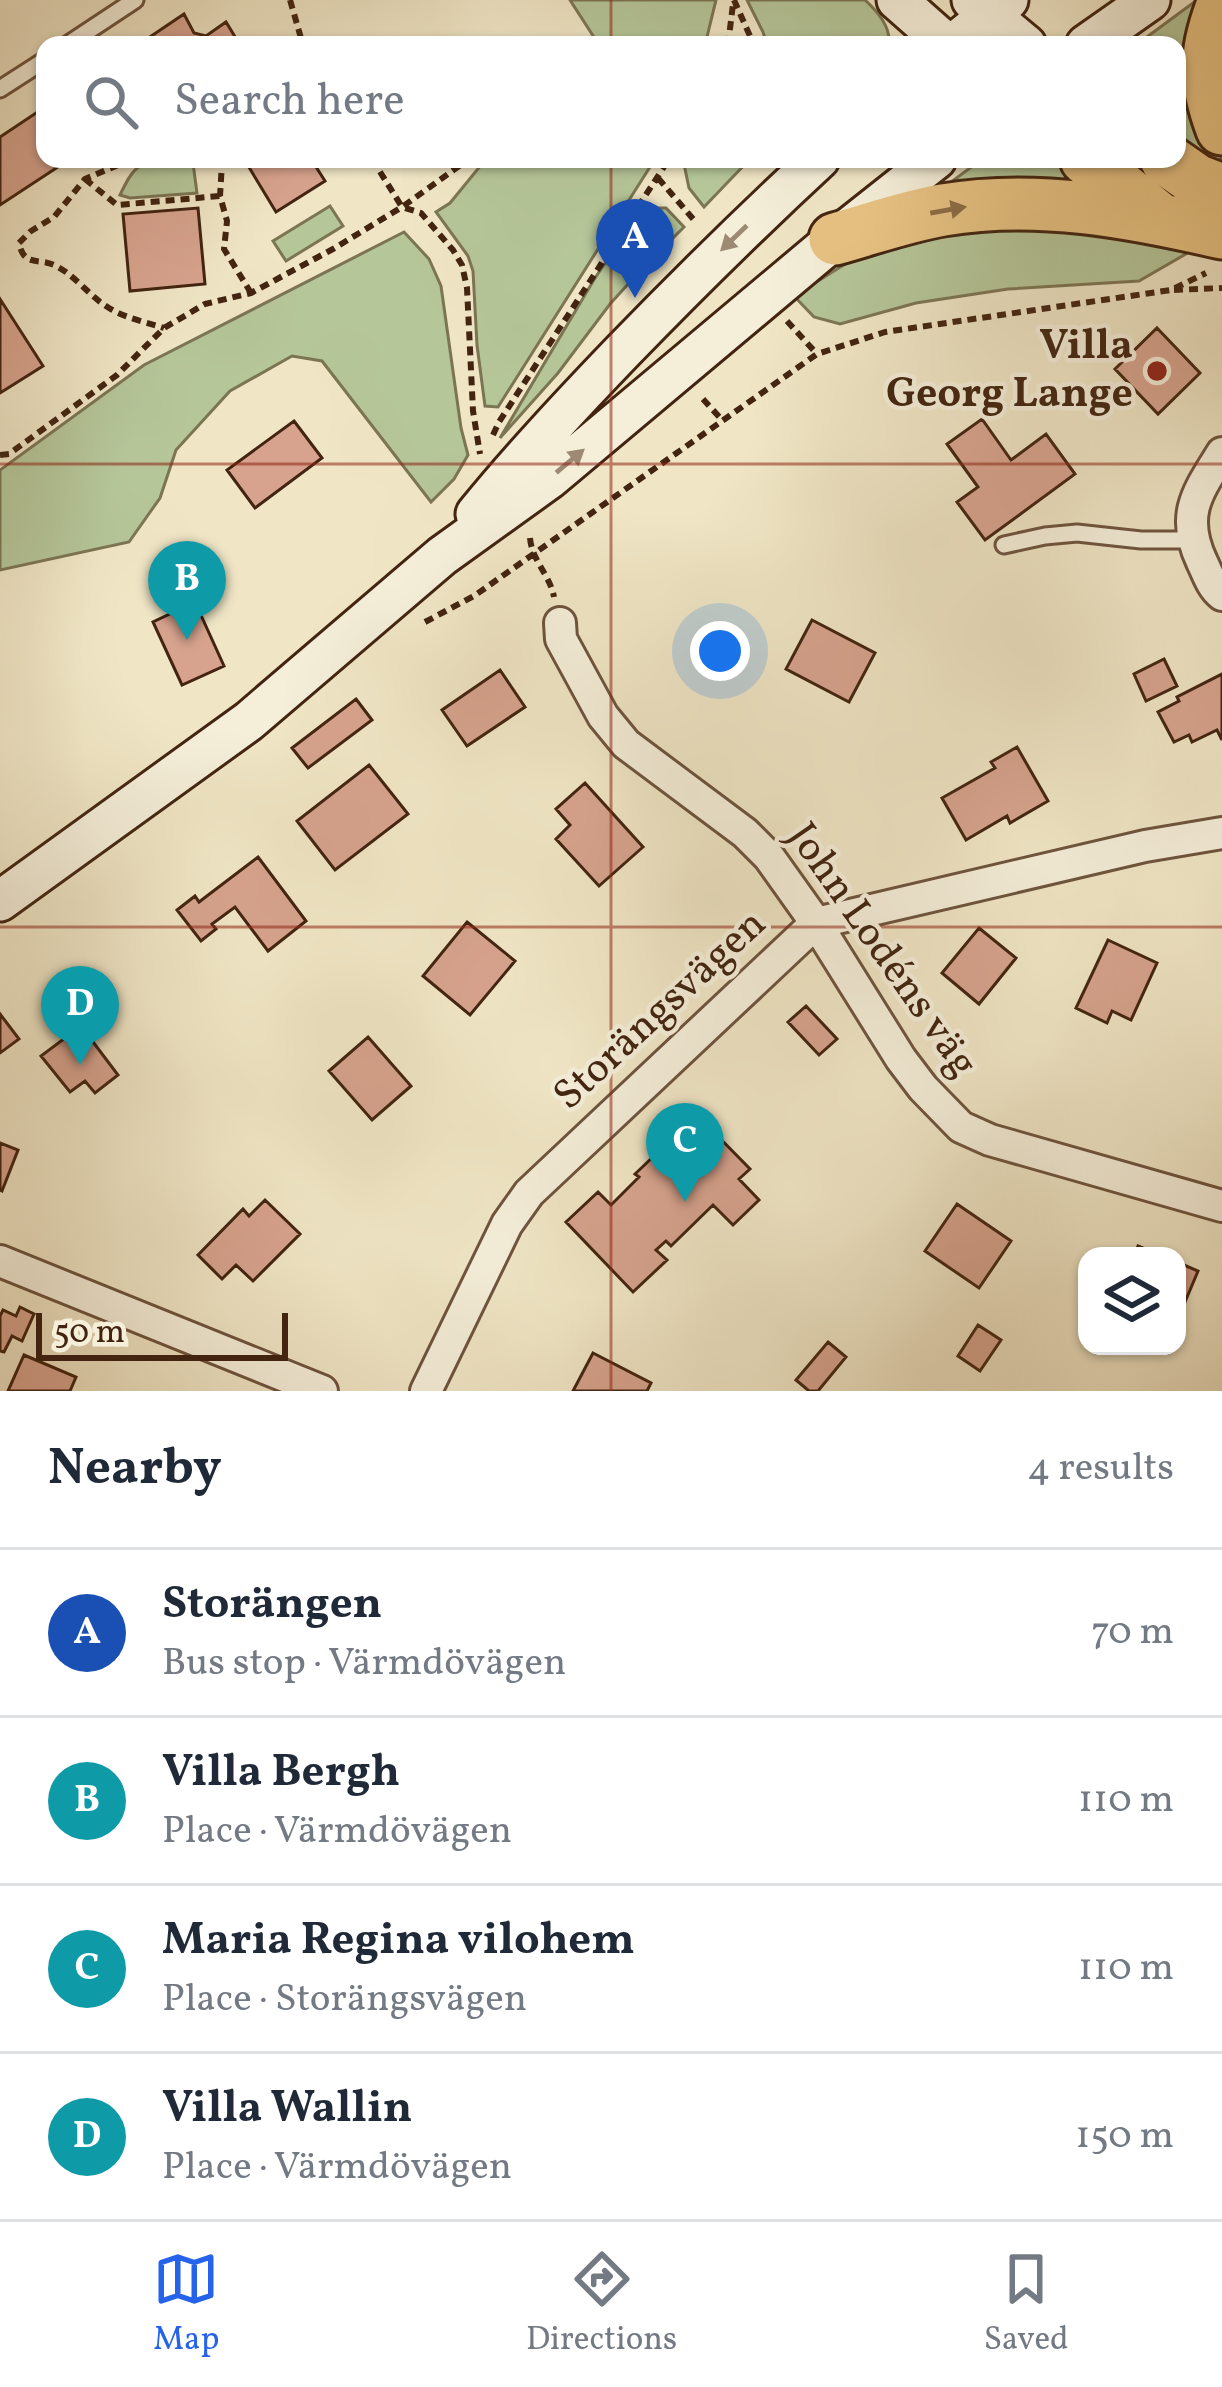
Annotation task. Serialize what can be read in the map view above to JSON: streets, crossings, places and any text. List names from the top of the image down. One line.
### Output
{"streets":{"street":["John Lodéns väg","Storängsvägen"]},"crossings":[["John Lodéns väg","Storängsvägen"]],"places":["Villa Georg Lange"],"scale_bar":"50 m","page":{"search":"Search here","pins":["A","B","D","C"],"scale":"50 m","heading":["Nearby","4 results"],"list":[{"mark":"A","name":"Storängen","note":"Bus stop · Värmdövägen","value":"70 m"},{"mark":"B","name":"Villa Bergh","note":"Place · Värmdövägen","value":"110 m"},{"mark":"C","name":"Maria Regina vilohem","note":"Place · Storängsvägen","value":"110 m"},{"mark":"D","name":"Villa Wallin","note":"Place · Värmdövägen","value":"150 m"}],"nav":["Map","Directions","Saved"]}}
